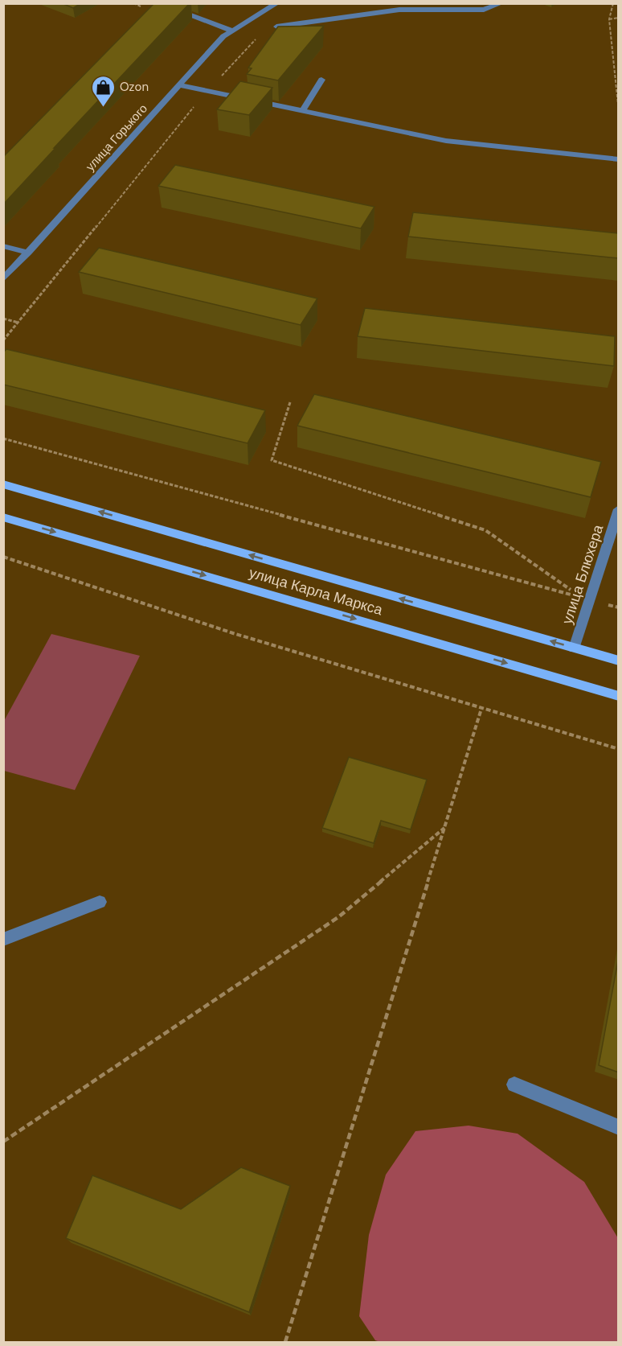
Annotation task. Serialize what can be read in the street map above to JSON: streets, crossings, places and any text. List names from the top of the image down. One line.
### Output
{"streets":{"main road":["улица Карла Маркса"],"street":["улица Горького","улица Блюхера"]},"crossings":[["улица Блюхера","улица Карла Маркса"]],"places":{"shop":["Ozon"]}}
